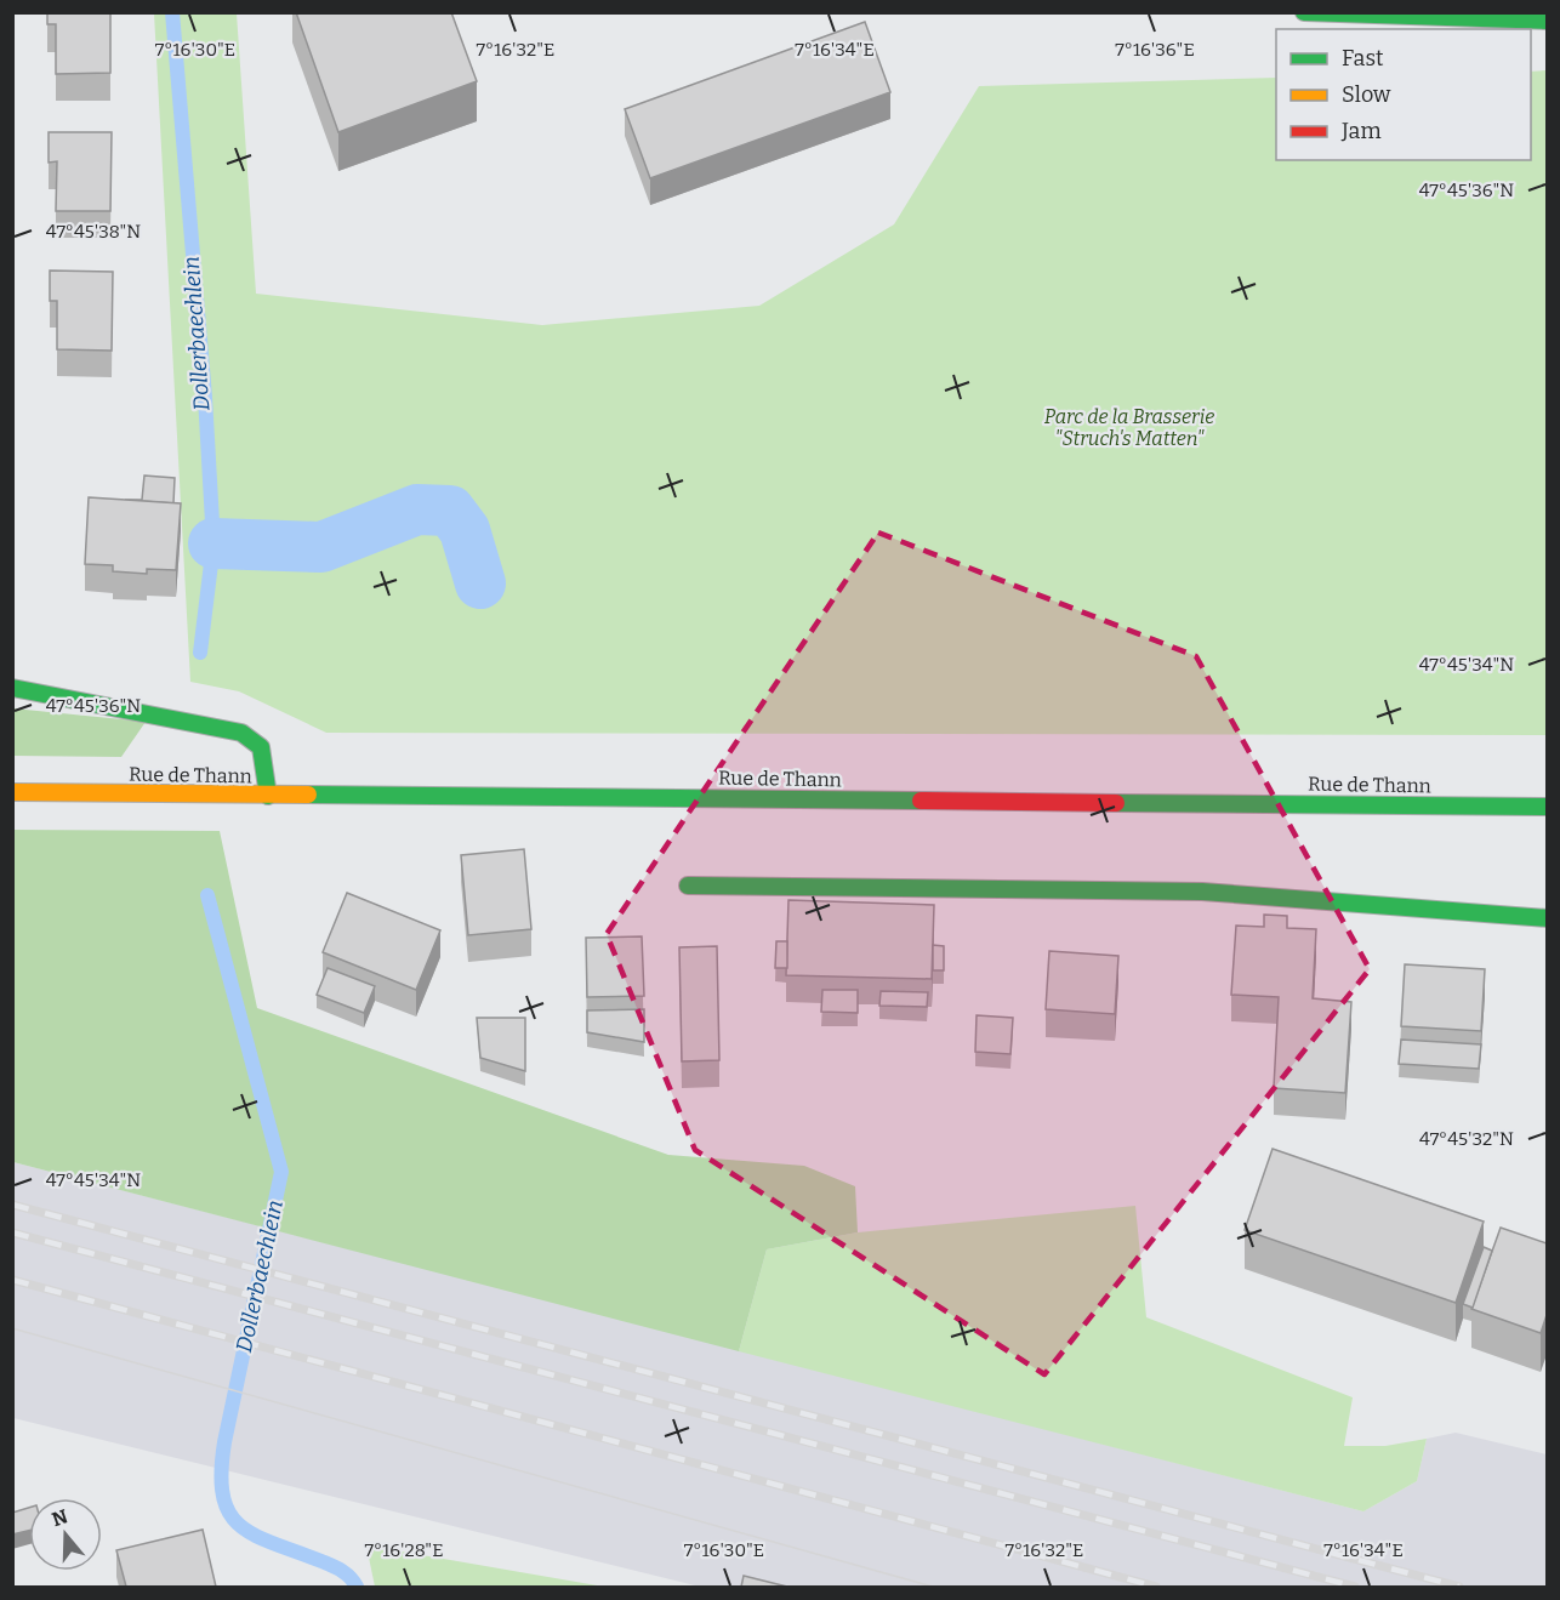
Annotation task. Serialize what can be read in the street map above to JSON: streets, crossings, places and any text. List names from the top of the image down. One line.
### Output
{"streets":{"main road":["Rue de Thann"]},"water":["Dollerbaechlein"],"parks":["Parc de la Brasserie \"Struch's Matten\""],"legend":["Fast","Slow","Jam"],"north":"top","coordinates":["7°16'30\"E","7°16'32\"E","7°16'34\"E","7°16'36\"E","47°45'36\"N","47°45'38\"N","47°45'34\"N","47°45'32\"N","7°16'28\"E"]}
